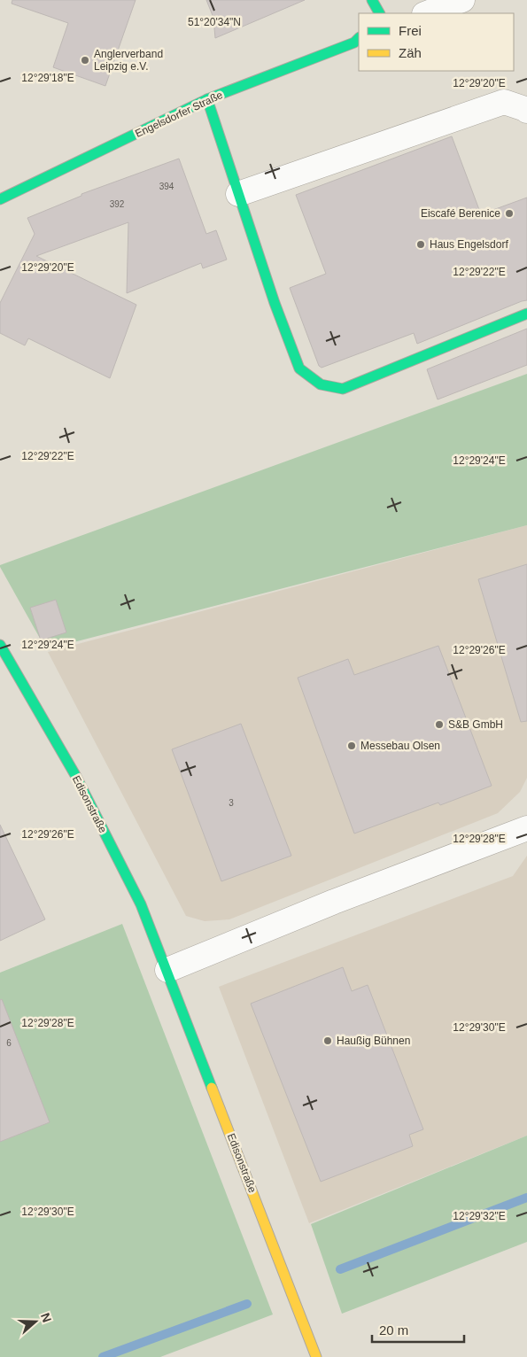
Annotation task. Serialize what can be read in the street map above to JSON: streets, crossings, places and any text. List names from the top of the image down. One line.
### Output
{"streets":{"street":["Engelsdorfer Straße","Edisonstraße"]},"places":["Anglerverband Leipzig e.V.","Eiscafé Berenice","Haus Engelsdorf","S&B GmbH","Messebau Olsen","Haußig Bühnen"],"house_numbers":["394","392","3","6"],"legend":["Frei","Zäh"],"scale_bar":"20 m","north":"right","coordinates":["51°20'34\"N","12°29'18\"E","12°29'20\"E","12°29'22\"E","12°29'24\"E","12°29'26\"E","12°29'28\"E","12°29'30\"E","12°29'32\"E"]}
